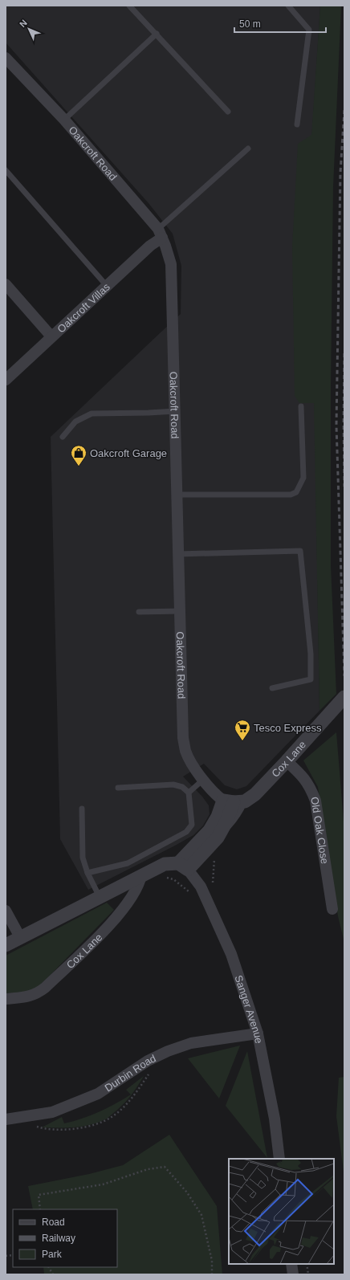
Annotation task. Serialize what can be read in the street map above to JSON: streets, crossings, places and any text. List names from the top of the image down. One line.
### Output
{"streets":{"street":["Oakcroft Road","Oakcroft Villas","Cox Lane","Old Oak Close","Sanger Avenue","Durbin Road"]},"crossings":[["Oakcroft Road","Oakcroft Villas"],["Oakcroft Road","Cox Lane"],["Cox Lane","Old Oak Close"],["Sanger Avenue","Durbin Road"]],"places":{"shop":["Oakcroft Garage"],"supermarket":["Tesco Express"]},"legend":["Road","Railway","Park"],"scale_bar":"50 m","north":"top left"}
